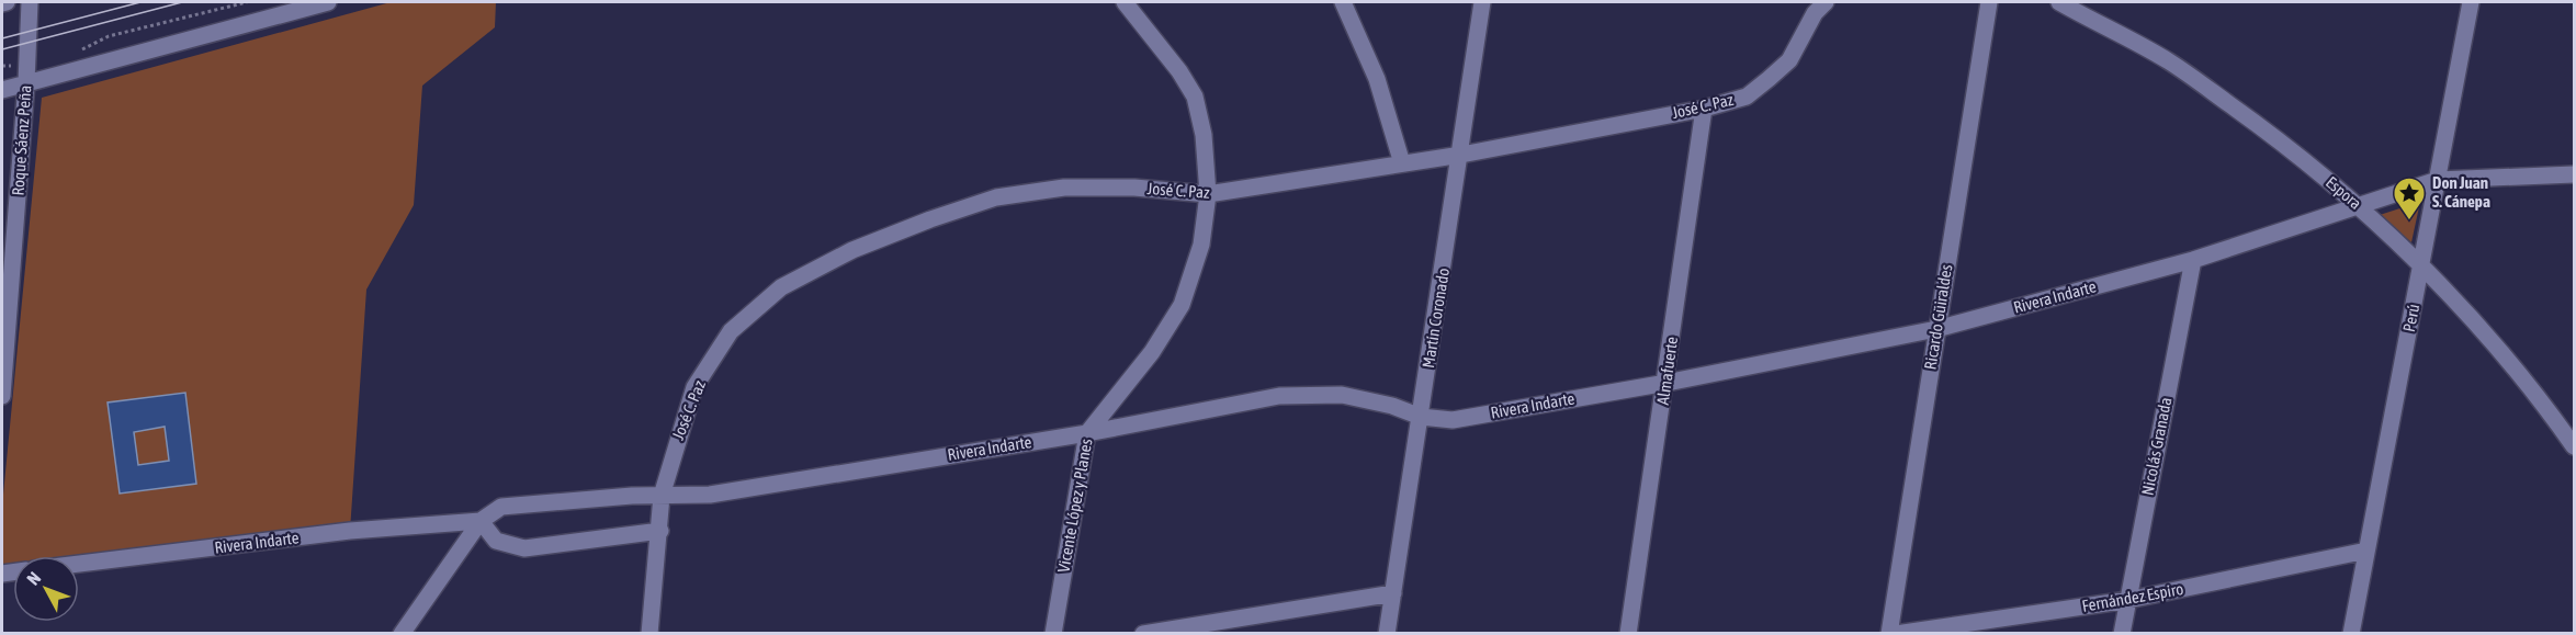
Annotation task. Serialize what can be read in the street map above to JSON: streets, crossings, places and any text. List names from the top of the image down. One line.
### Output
{"streets":{"street":["José C. Paz","Roque Sáenz Peña","Espora","Rivera Indarte","Ricardo Güiraldes","Martín Coronado","Perú","Almafuerte","Nicolás Granada","Vicente López y Planes","Fernández Espiro"]},"crossings":[["José C. Paz","Rivera Indarte"],["José C. Paz","Martín Coronado"],["José C. Paz","Almafuerte"],["José C. Paz","Vicente López y Planes"],["Espora","Rivera Indarte"],["Espora","Perú"],["Rivera Indarte","Ricardo Güiraldes"],["Rivera Indarte","Martín Coronado"],["Rivera Indarte","Perú"],["Rivera Indarte","Almafuerte"],["Rivera Indarte","Nicolás Granada"],["Rivera Indarte","Vicente López y Planes"],["Perú","Fernández Espiro"],["Nicolás Granada","Fernández Espiro"]],"places":{"place":["Don Juan S. Cánepa"]},"north":"top left"}
